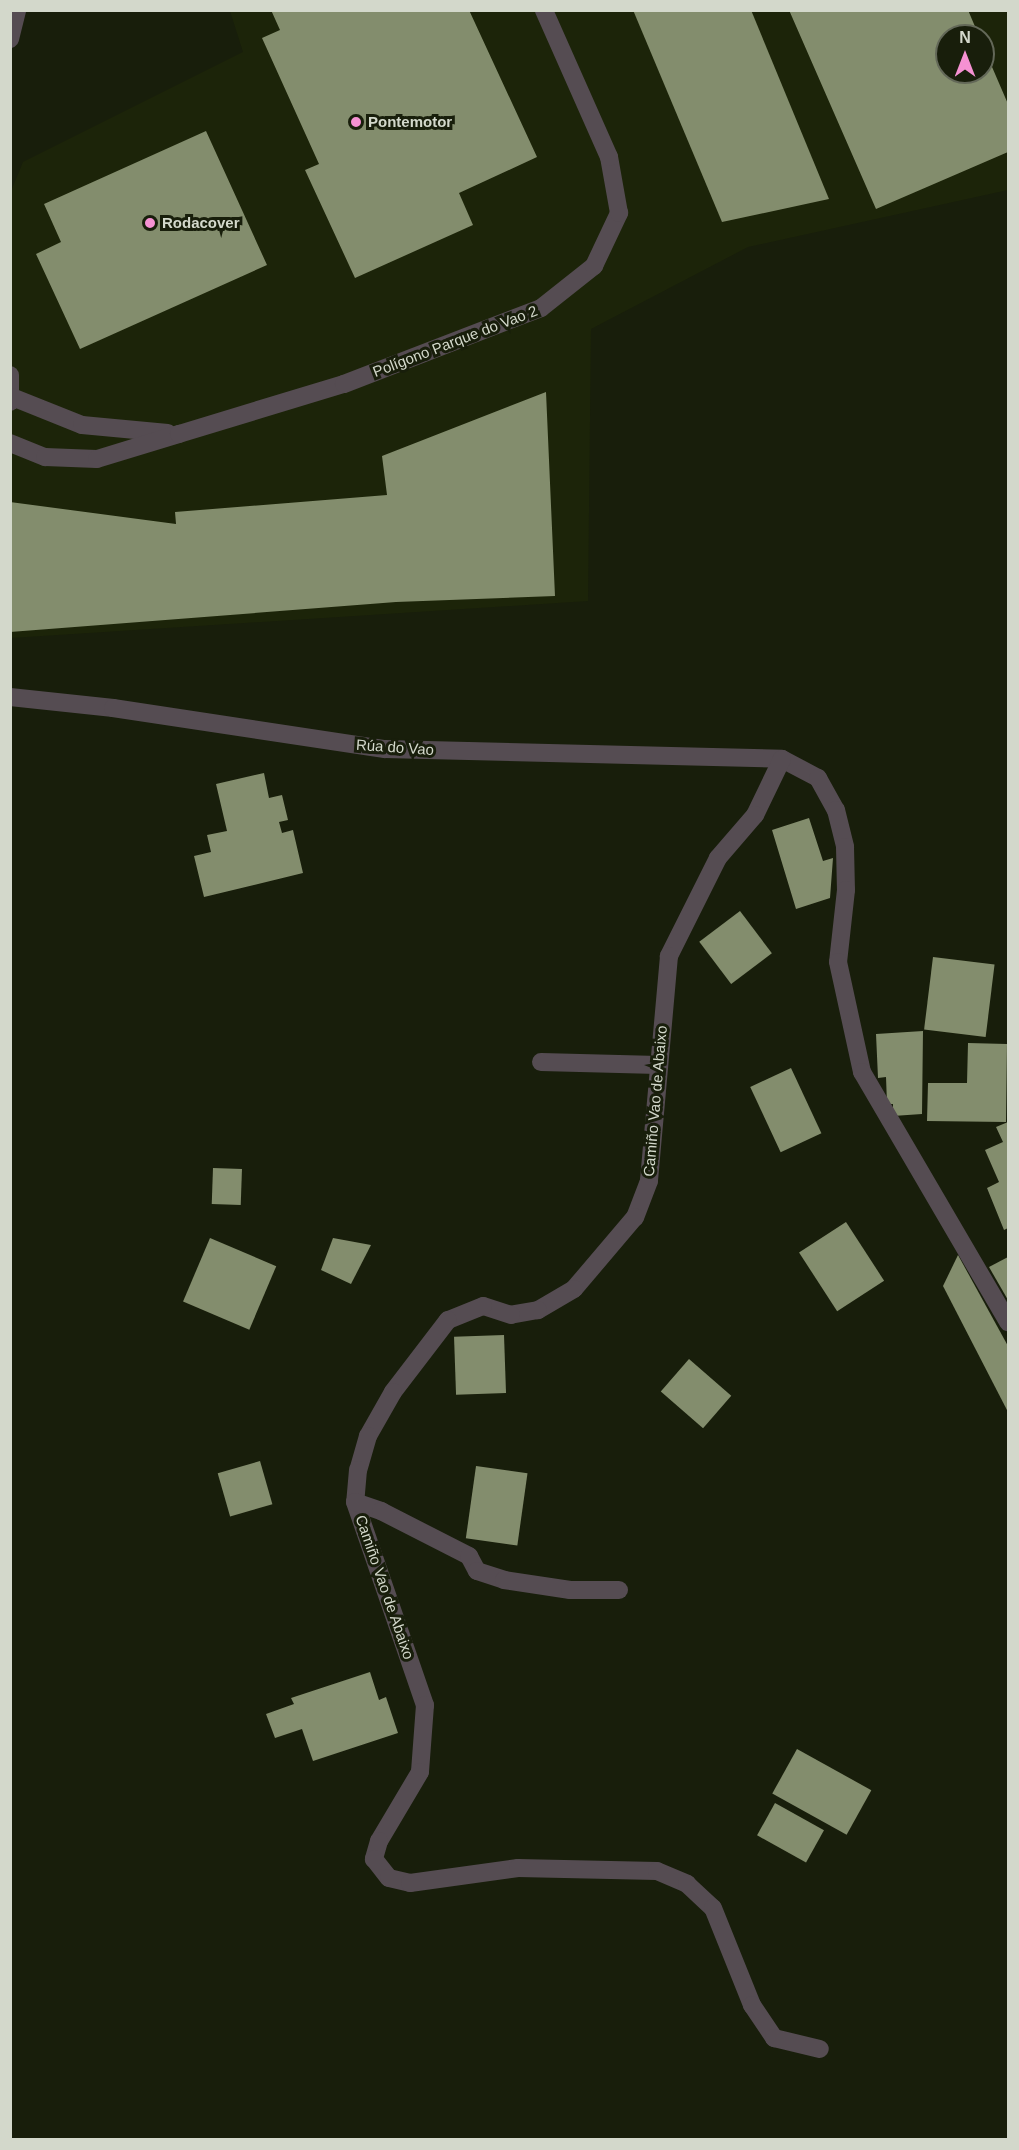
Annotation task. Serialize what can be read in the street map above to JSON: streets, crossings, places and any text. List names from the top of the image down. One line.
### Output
{"streets":{"street":["Polígono Parque do Vao 2","Rúa do Vao","Camiño Vao de Abaixo"]},"crossings":[["Rúa do Vao","Camiño Vao de Abaixo"]],"places":["Pontemotor","Rodacover"],"north":"top"}
